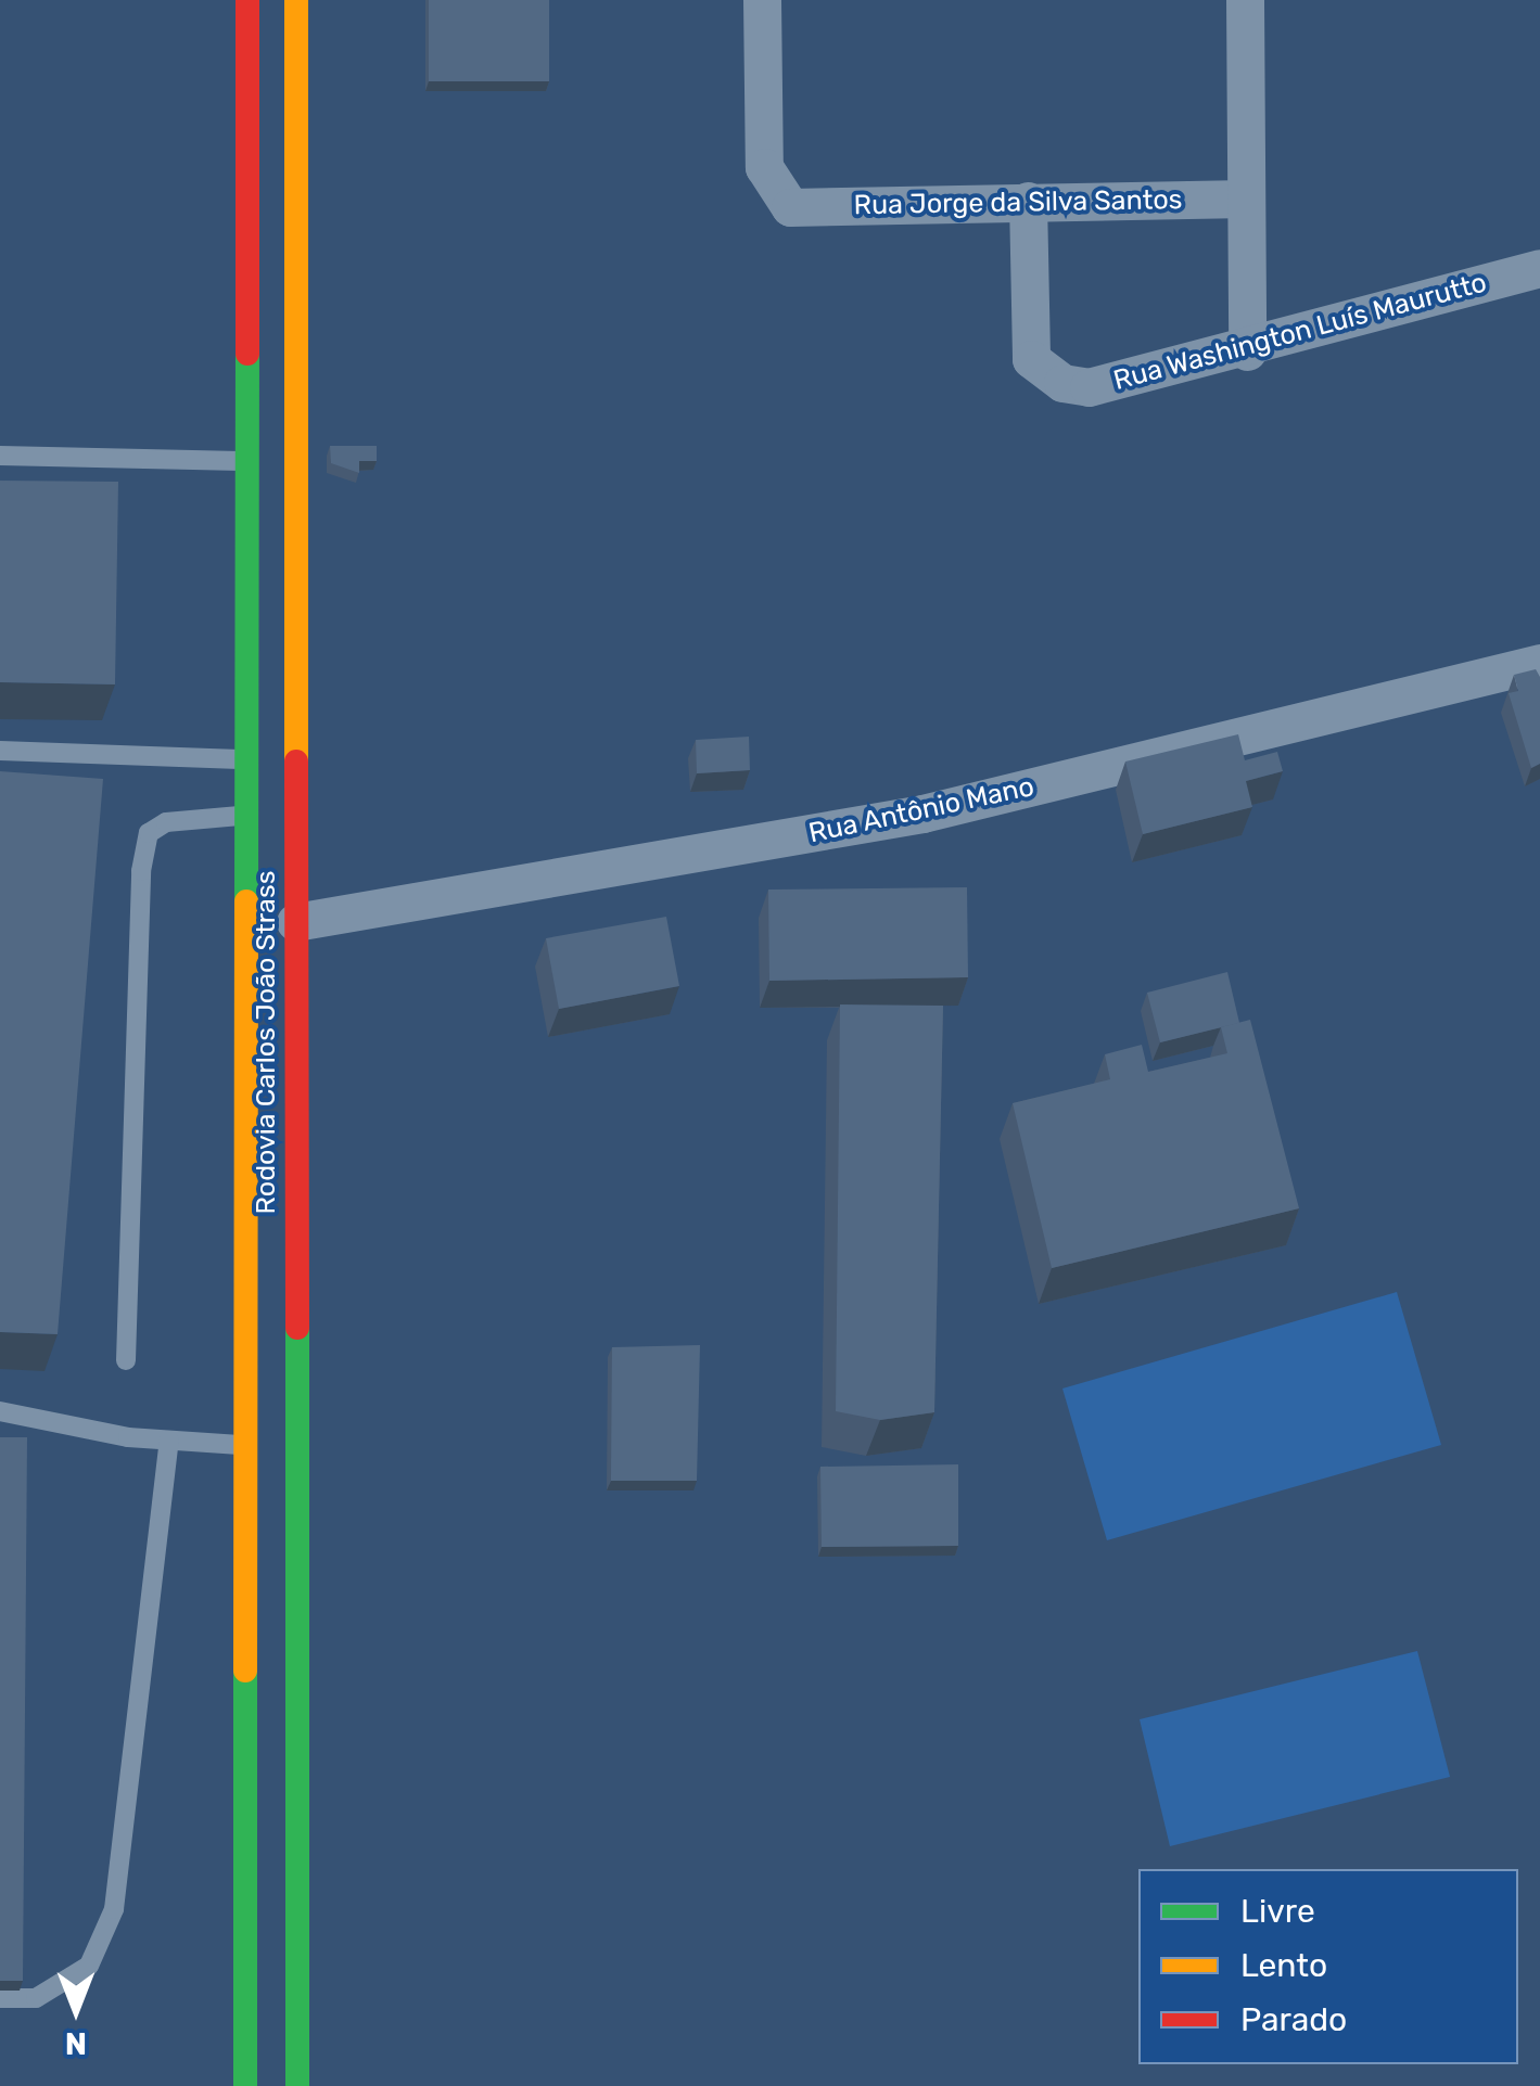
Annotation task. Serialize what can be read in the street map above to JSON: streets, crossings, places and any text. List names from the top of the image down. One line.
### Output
{"streets":{"highway":["Rodovia Carlos João Strass"],"street":["Rua Jorge da Silva Santos","Rua Washington Luís Maurutto","Rua Antônio Mano"]},"crossings":[["Rua Jorge da Silva Santos","Rua Washington Luís Maurutto"],["Rua Antônio Mano","Rodovia Carlos João Strass"]],"legend":["Livre","Lento","Parado"],"north":"bottom"}
